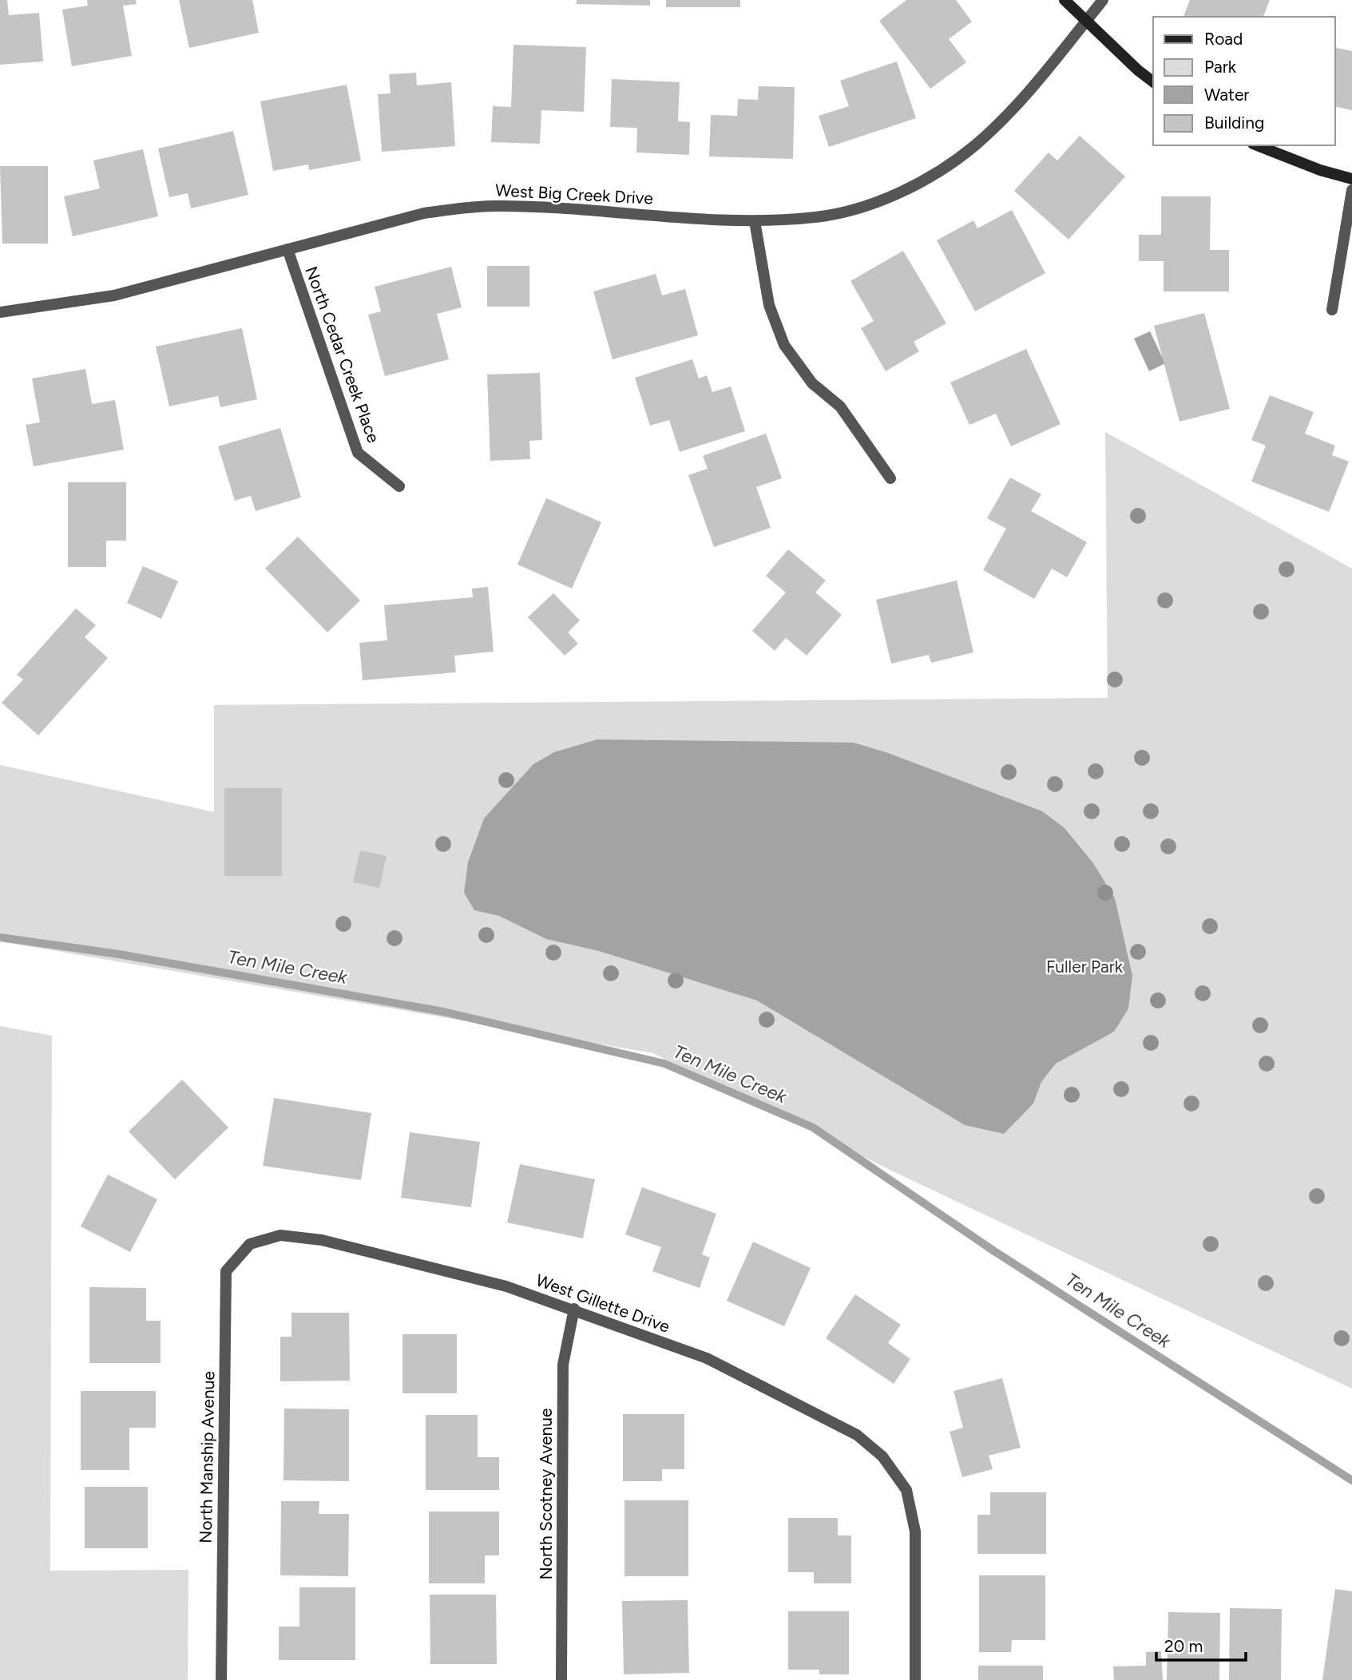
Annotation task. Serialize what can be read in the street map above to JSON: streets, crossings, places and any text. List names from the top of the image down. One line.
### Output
{"streets":{"street":["West Big Creek Drive","North Cedar Creek Place","West Gillette Drive","North Manship Avenue","North Scotney Avenue"]},"crossings":[["West Big Creek Drive","North Cedar Creek Place"],["West Gillette Drive","North Manship Avenue"],["West Gillette Drive","North Scotney Avenue"]],"water":["Ten Mile Creek"],"parks":["Fuller Park"],"legend":["Road","Park","Water","Building"],"scale_bar":"20 m"}
